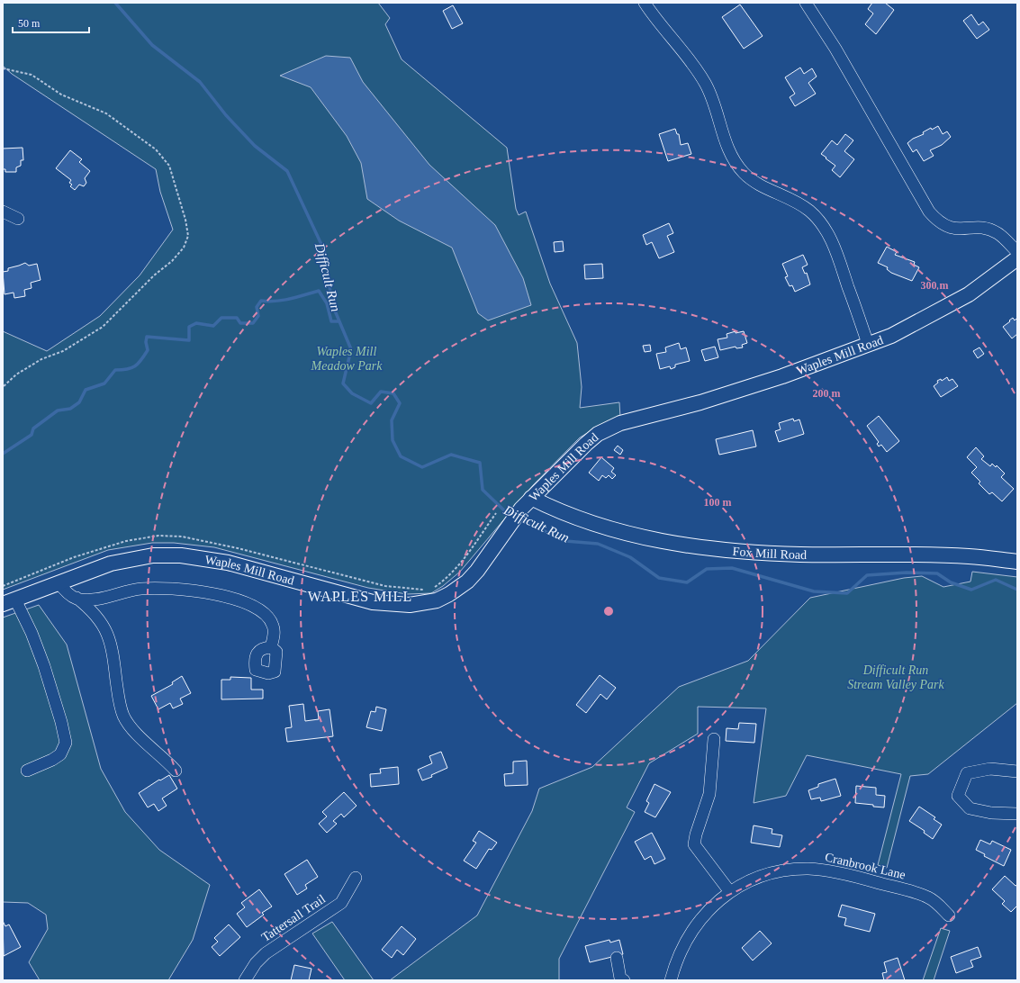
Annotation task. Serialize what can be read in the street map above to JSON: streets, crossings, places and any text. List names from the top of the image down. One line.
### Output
{"streets":{"main road":["Waples Mill Road","Fox Mill Road"],"street":["Cranbrook Lane","Tattersall Trail"]},"crossings":[["Waples Mill Road","Fox Mill Road"]],"districts":["WAPLES MILL"],"water":["Difficult Run"],"parks":["Waples Mill Meadow Park","Difficult Run Stream Valley Park"],"scale_bar":"50 m","rings":["300 m","200 m","100 m"]}
